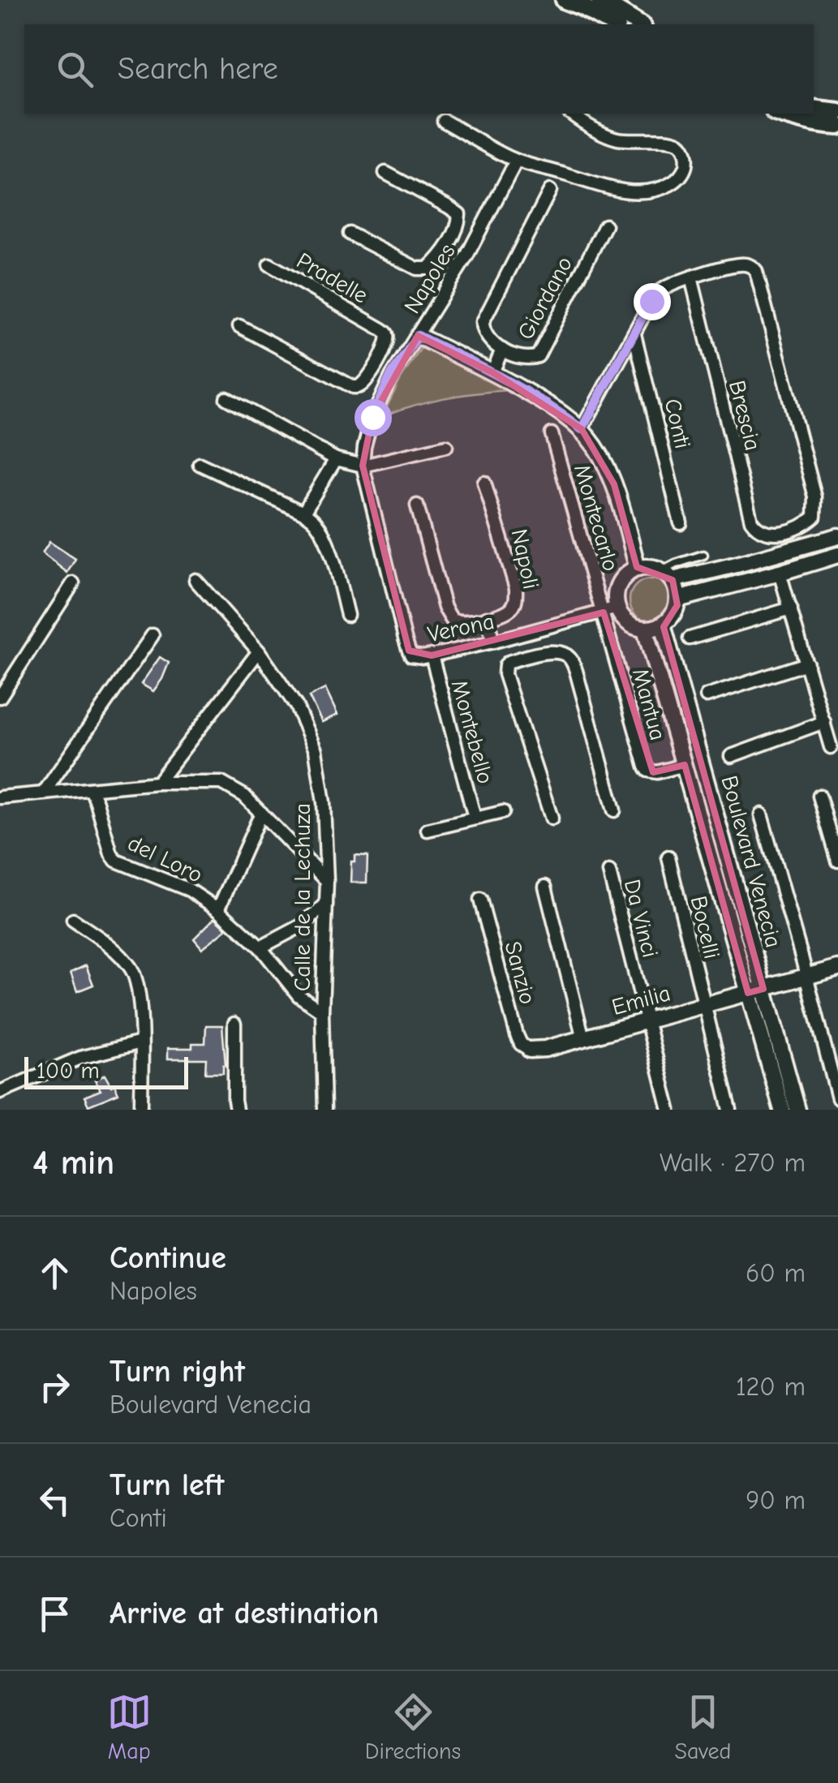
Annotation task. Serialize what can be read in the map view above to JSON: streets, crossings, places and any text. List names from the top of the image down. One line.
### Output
{"streets":{"street":["Pradelle","Napoles","Giordano","Brescia","Conti","Montecarlo","Napoli","Verona","Mantua","Montebello","del Loro","Boulevard Venecia","Calle de la Lechuza","Da Vinci","Bocelli","Sanzio","Emilia"]},"crossings":[["Napoles","Verona"],["Montecarlo","Verona"],["Montecarlo","Mantua"],["Montecarlo","Boulevard Venecia"],["Verona","Mantua"],["Verona","Montebello"],["Verona","Boulevard Venecia"],["Mantua","Boulevard Venecia"],["del Loro","Calle de la Lechuza"],["Boulevard Venecia","Emilia"],["Da Vinci","Emilia"],["Bocelli","Emilia"],["Sanzio","Emilia"]],"scale_bar":"100 m","page":{"search":"Search here","scale":"100 m","heading":["4 min","Walk · 270 m"],"list":[["Continue","Napoles","60 m"],["Turn right","Boulevard Venecia","120 m"],["Turn left","Conti","90 m"],"Arrive at destination"],"nav":["Map","Directions","Saved"]}}
